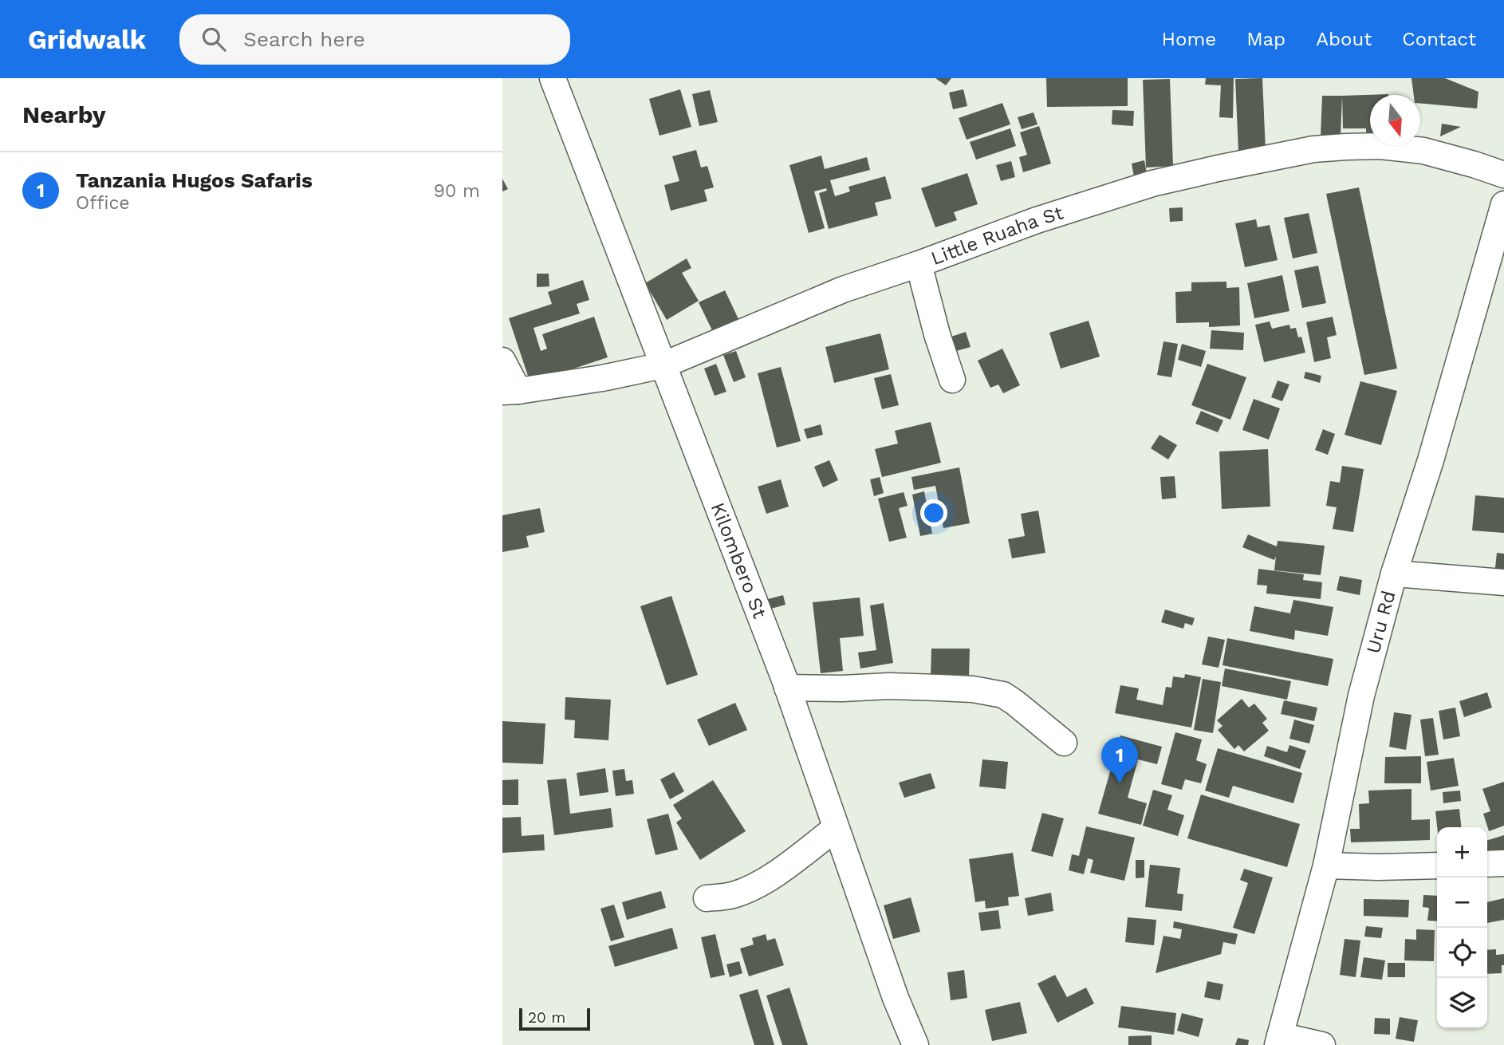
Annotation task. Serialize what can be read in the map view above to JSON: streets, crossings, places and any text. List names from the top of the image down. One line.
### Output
{"streets":{"street":["Little Ruaha St","Kilombero St","Uru Rd"]},"crossings":[["Little Ruaha St","Kilombero St"]],"scale_bar":"20 m","north":"bottom","page":{"header":"Gridwalk","search":"Search here","nav":["Home","Map","About","Contact"],"heading":"Nearby","list":[{"mark":"1","name":"Tanzania Hugos Safaris","note":"Office","value":"90 m"}],"pins":"1","map_buttons":["+","−"],"scale":"20 m"}}
